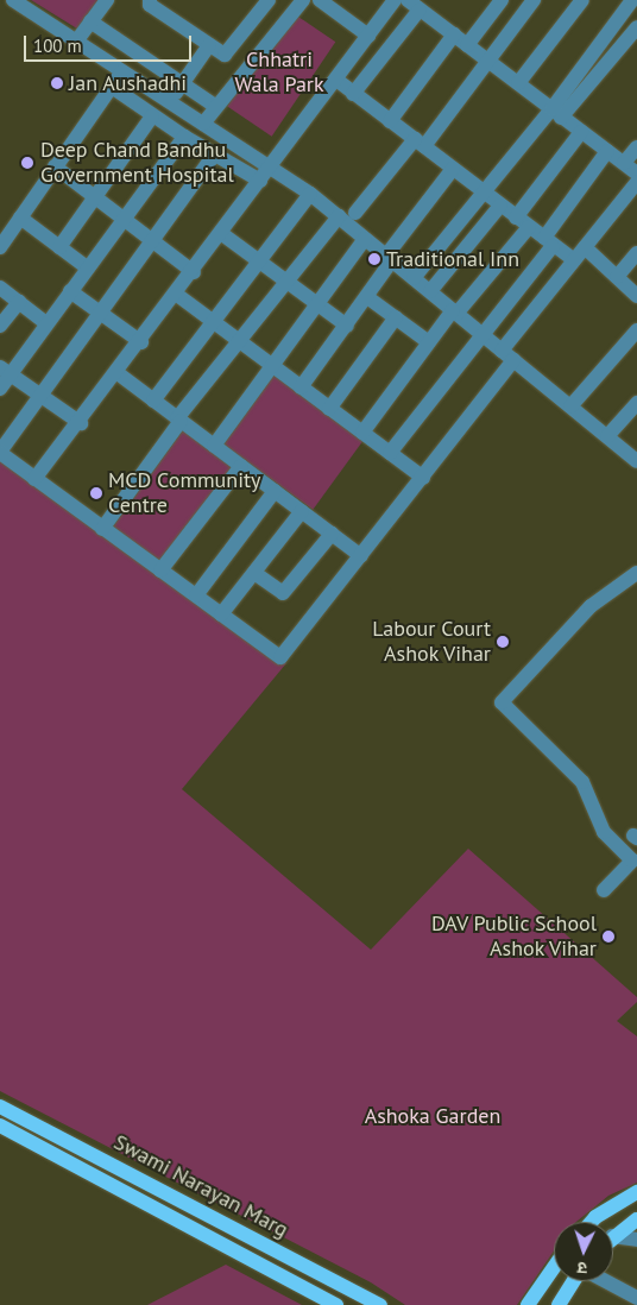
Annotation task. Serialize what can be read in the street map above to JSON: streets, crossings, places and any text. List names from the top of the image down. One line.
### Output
{"streets":{"main road":["Swami Narayan Marg"]},"parks":["Chhatri Wala Park","Ashoka Garden"],"places":["Jan Aushadhi","Deep Chand Bandhu Government Hospital","Traditional Inn","MCD Community Centre","Labour Court Ashok Vihar","DAV Public School Ashok Vihar"],"scale_bar":"100 m","north":"bottom"}
